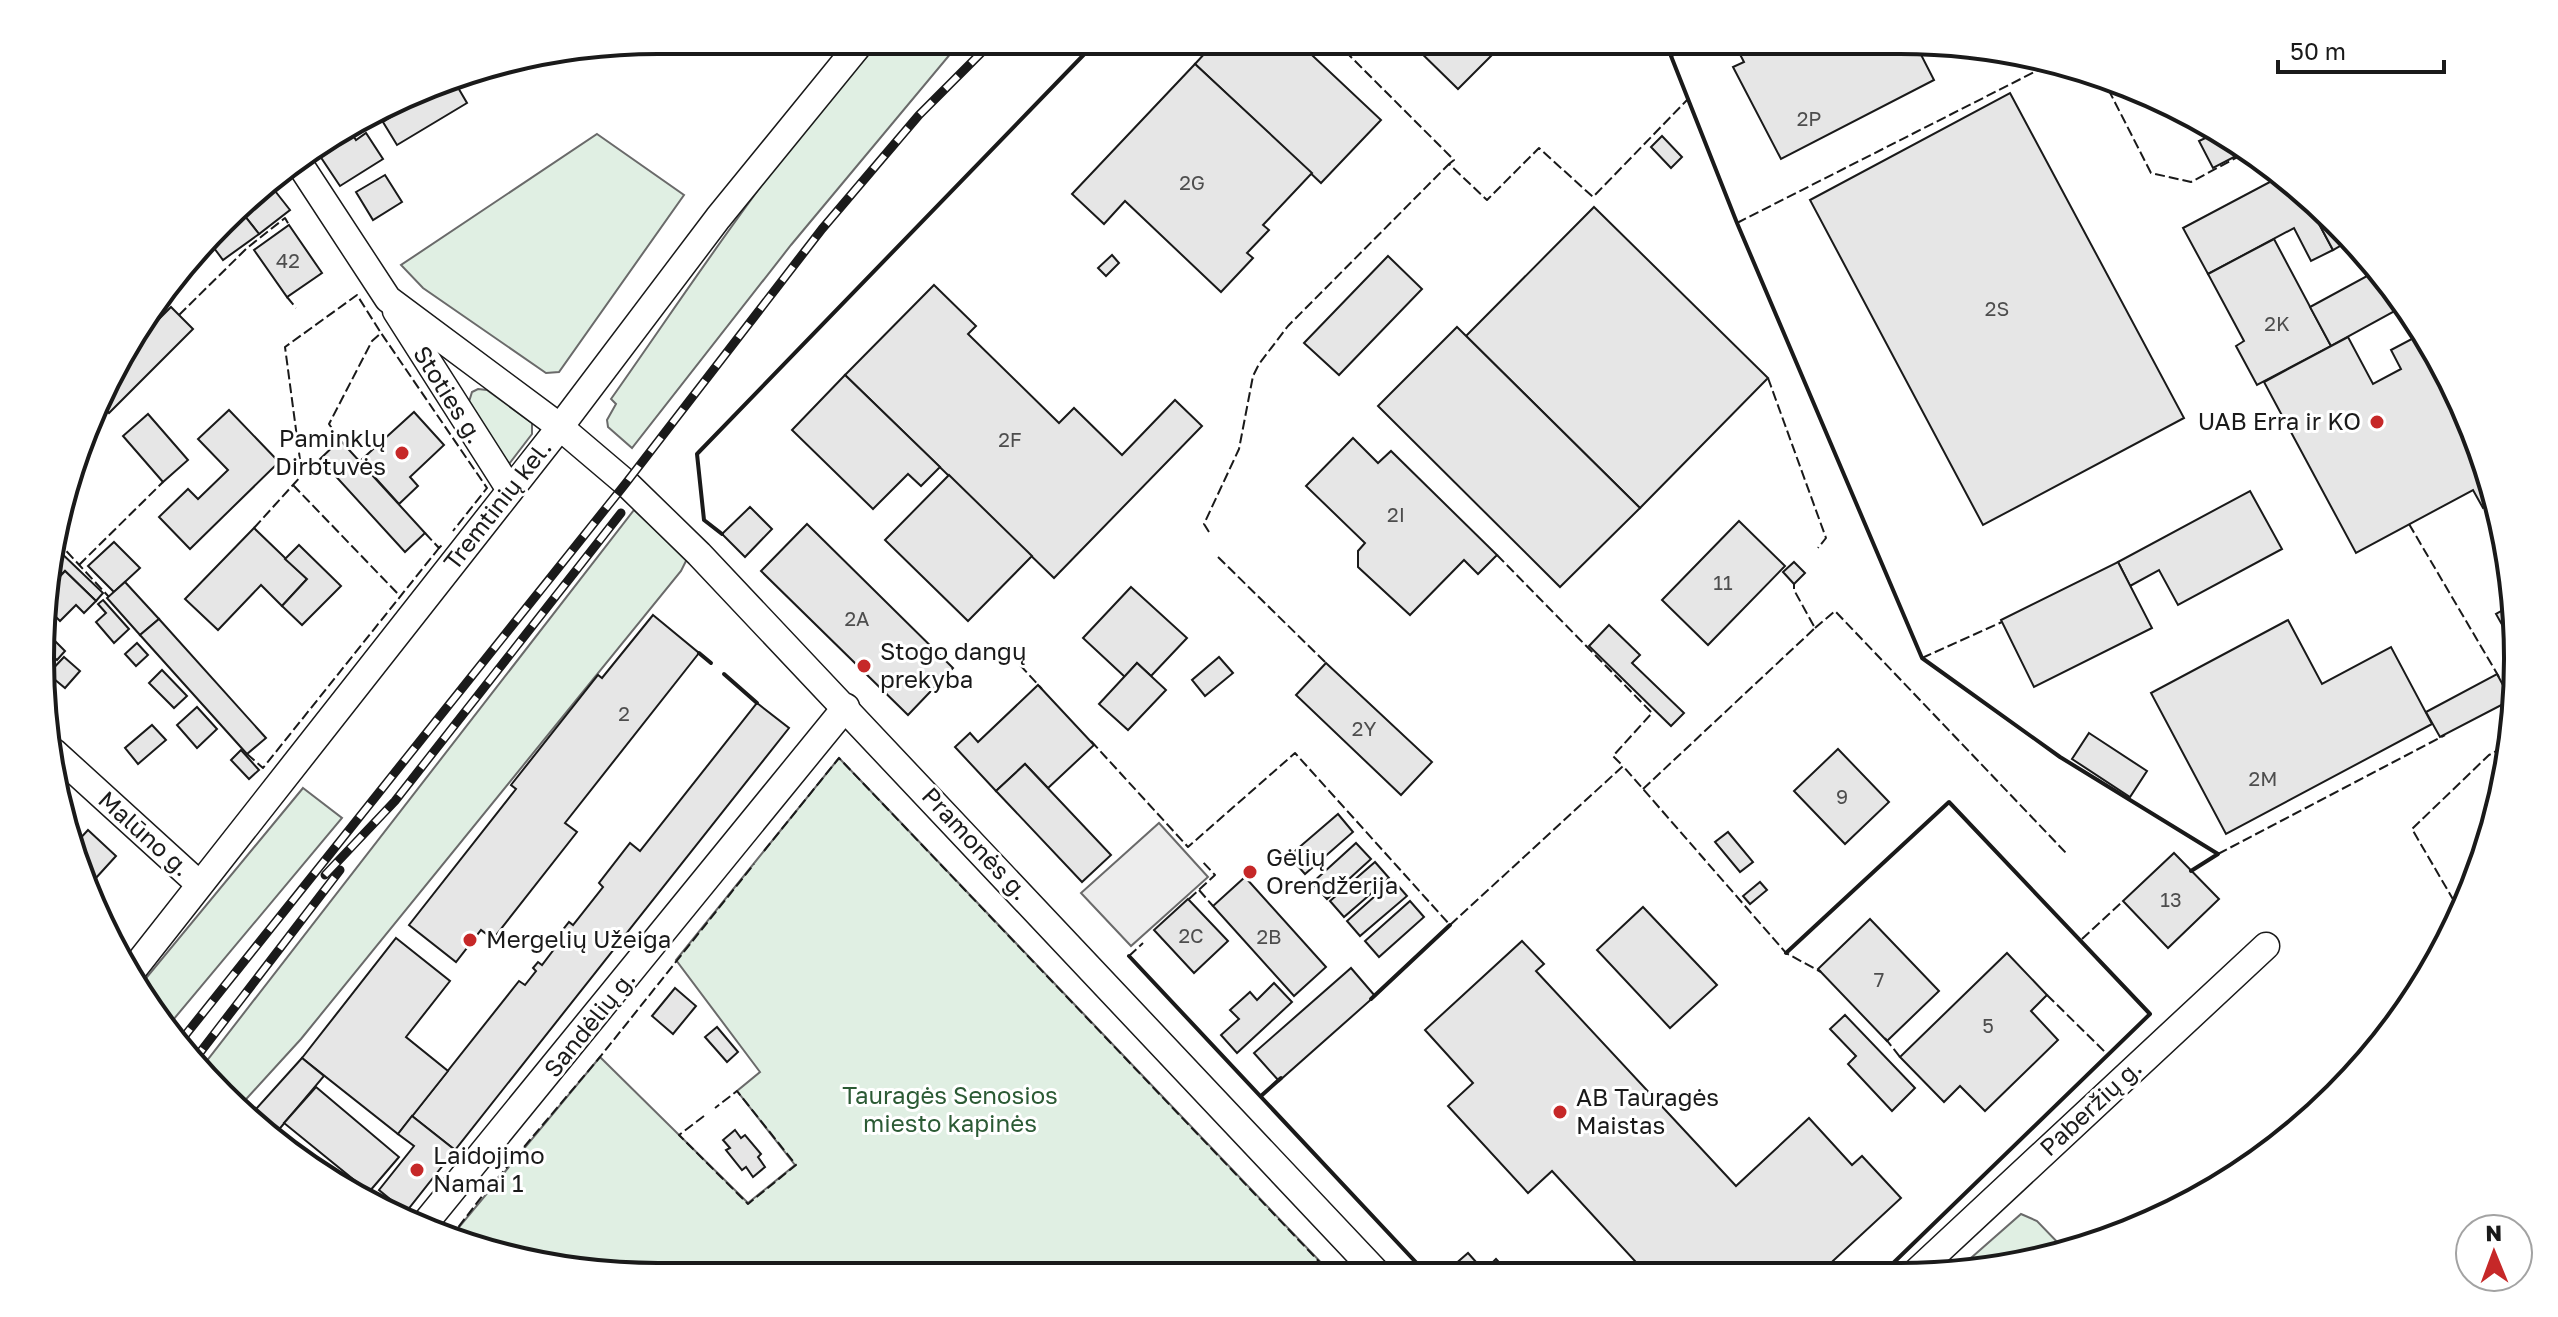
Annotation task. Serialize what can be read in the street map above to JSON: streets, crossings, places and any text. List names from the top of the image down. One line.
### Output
{"streets":{"street":["Stoties g.","Tremtinių kel.","Malūno g.","Pramonės g.","Sandėlių g.","Paberžių g."]},"crossings":[["Stoties g.","Tremtinių kel."],["Stoties g.","Pramonės g."],["Tremtinių kel.","Malūno g."],["Tremtinių kel.","Pramonės g."],["Pramonės g.","Sandėlių g."]],"parks":["Tauragės Senosios miesto kapinės"],"places":["UAB Erra ir KO","Paminklų Dirbtuvės","Stogo dangų prekyba","Gėlių Orendžerija","Mergelių Užeiga","AB Tauragės Maistas","Laidojimo Namai 1"],"house_numbers":["2P","2G","42","2S","2K","2F","2I","11","2A","2","2Y","2M","9","13","2C","2B","7","5"],"scale_bar":"50 m","north":"top"}
